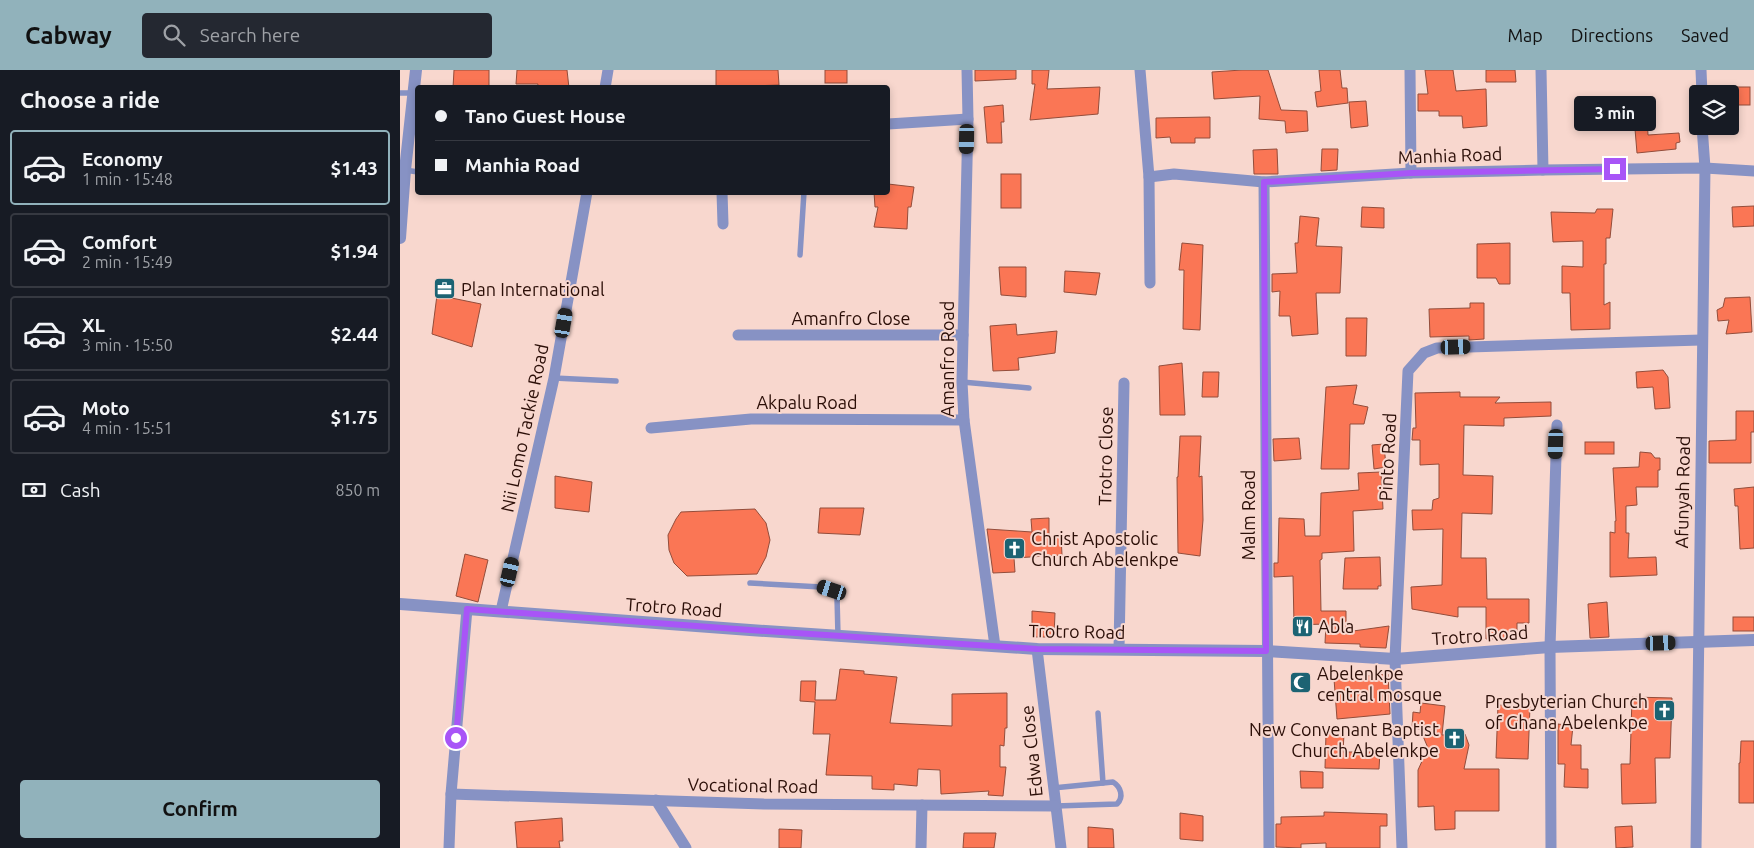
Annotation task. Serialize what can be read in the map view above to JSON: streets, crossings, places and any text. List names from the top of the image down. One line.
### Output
{"streets":{"street":["Manhia Road","Amanfro Close","Amanfro Road","Akpalu Road","Nii Lomo Tackie Road","Trotro Close","Pinto Road","Afunyah Road","Malm Road","Trotro Road","Edwa Close","Vocational Road"]},"crossings":[["Manhia Road","Afunyah Road"],["Manhia Road","Malm Road"],["Amanfro Close","Amanfro Road"],["Amanfro Road","Akpalu Road"],["Amanfro Road","Trotro Road"],["Nii Lomo Tackie Road","Trotro Road"],["Trotro Close","Trotro Road"],["Pinto Road","Afunyah Road"],["Pinto Road","Trotro Road"],["Afunyah Road","Trotro Road"],["Malm Road","Trotro Road"],["Trotro Road","Edwa Close"],["Edwa Close","Vocational Road"]],"places":{"office":["Plan International"],"church":["Christ Apostolic Church Abelenkpe","Presbyterian Church of Ghana Abelenkpe","New Convenant Baptist Church Abelenkpe"],"restaurant":["Abla"],"mosque":["Abelenkpe central mosque"]},"page":{"header":"Cabway","search":"Search here","nav":["Map","Directions","Saved"],"heading":"Choose a ride","banner":["Tano Guest House","Manhia Road"],"bubble":"3 min","list":[{"name":"Economy","note":"1 min · 15:48","value":"$1.43"},{"name":"Comfort","note":"2 min · 15:49","value":"$1.94"},{"name":"XL","note":"3 min · 15:50","value":"$2.44"},{"name":"Moto","note":"4 min · 15:51","value":"$1.75"}],"pay":["Cash","850 m"],"buttons":"Confirm"}}
